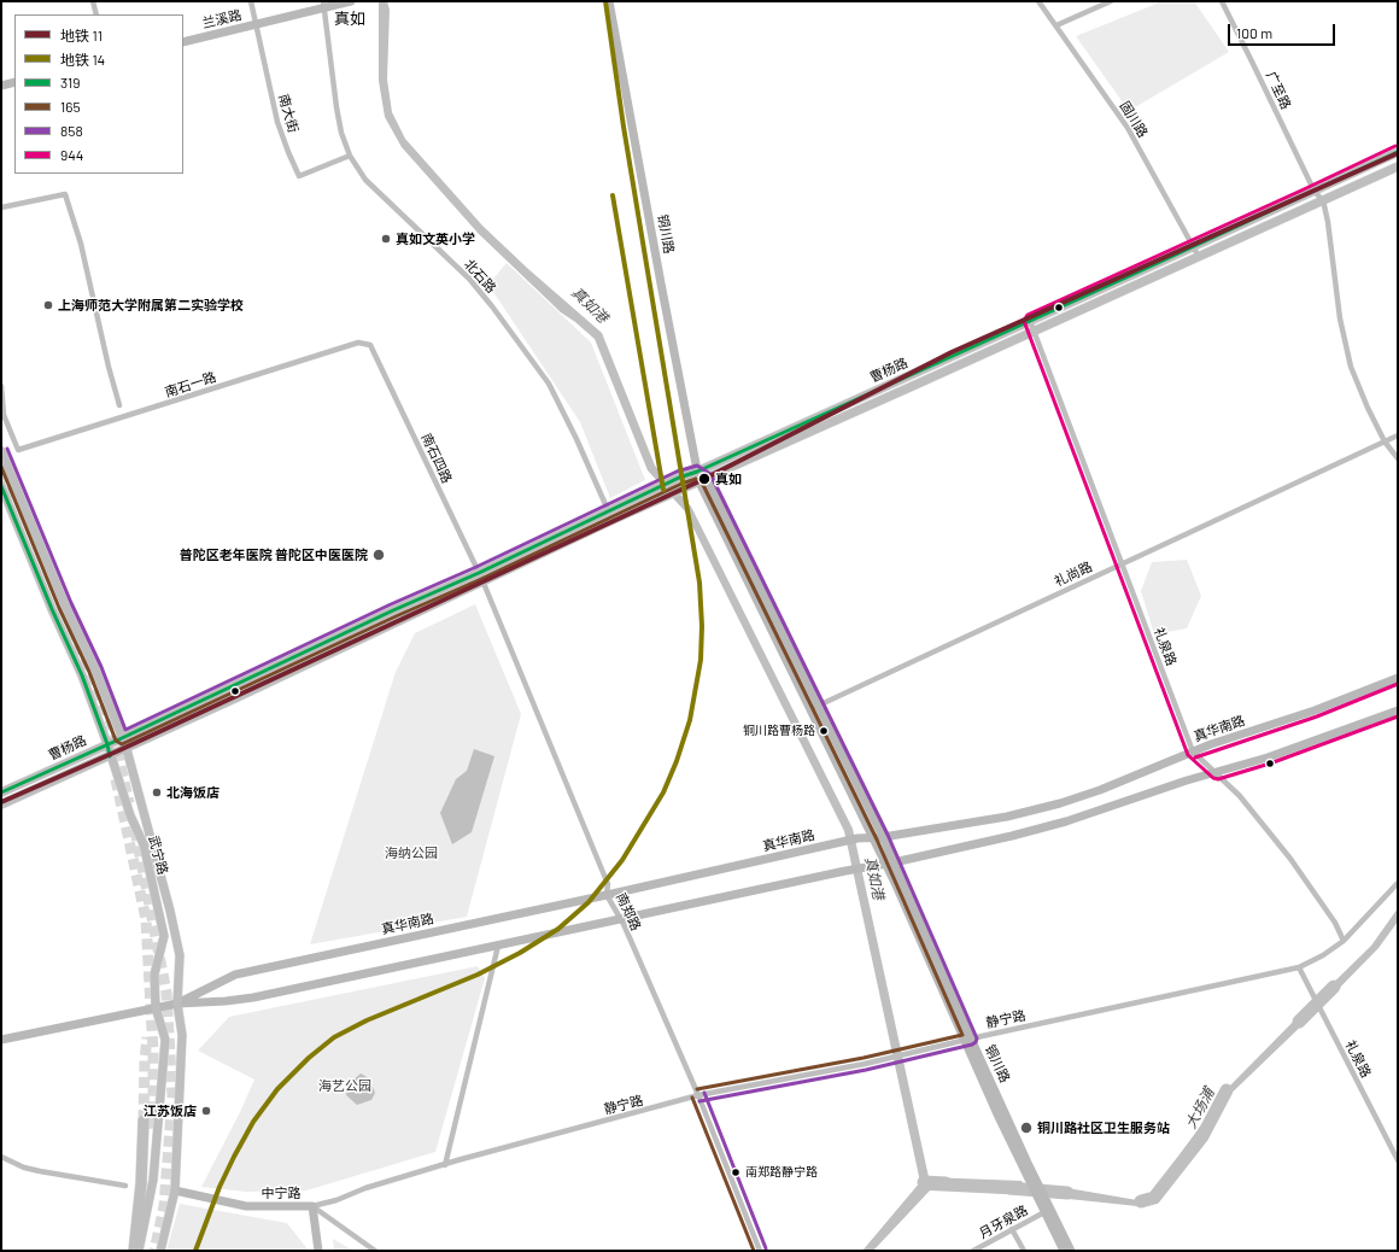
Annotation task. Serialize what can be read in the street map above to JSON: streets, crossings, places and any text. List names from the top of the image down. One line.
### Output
{"streets":{"main road":["兰溪路","铜川路","曹杨路","真华南路","武宁路","中宁路"],"street":["广至路","南大街","固川路","北石路","南石一路","南石四路","礼尚路","礼泉路","南郑路","静宁路","月牙泉路"]},"crossings":[["兰溪路","南大街"],["兰溪路","北石路"],["广至路","曹杨路"],["南大街","北石路"],["固川路","曹杨路"],["铜川路","曹杨路"],["铜川路","礼尚路"],["铜川路","真华南路"],["铜川路","静宁路"],["铜川路","月牙泉路"],["北石路","曹杨路"],["曹杨路","南石四路"],["曹杨路","礼泉路"],["曹杨路","武宁路"],["曹杨路","南郑路"],["南石一路","南石四路"],["南石四路","南郑路"],["礼尚路","礼泉路"],["礼泉路","真华南路"],["礼泉路","静宁路"],["真华南路","武宁路"],["真华南路","南郑路"],["武宁路","中宁路"],["南郑路","静宁路"],["静宁路","中宁路"]],"districts":["真如"],"water":["真如港","大场浦"],"parks":["海纳公园","海艺公园"],"places":["真如文英小学","上海师范大学附属第二实验学校","真如","普陀区老年医院 普陀区中医医院","铜川路曹杨路","北海饭店","江苏饭店","铜川路社区卫生服务站","南郑路静宁路"],"lines":["metro line 14","transit line 944","transit line 319","metro line 11","transit line 858","transit line 165"],"legend":["地铁 11","地铁 14","319","165","858","944"],"scale_bar":"100 m"}
